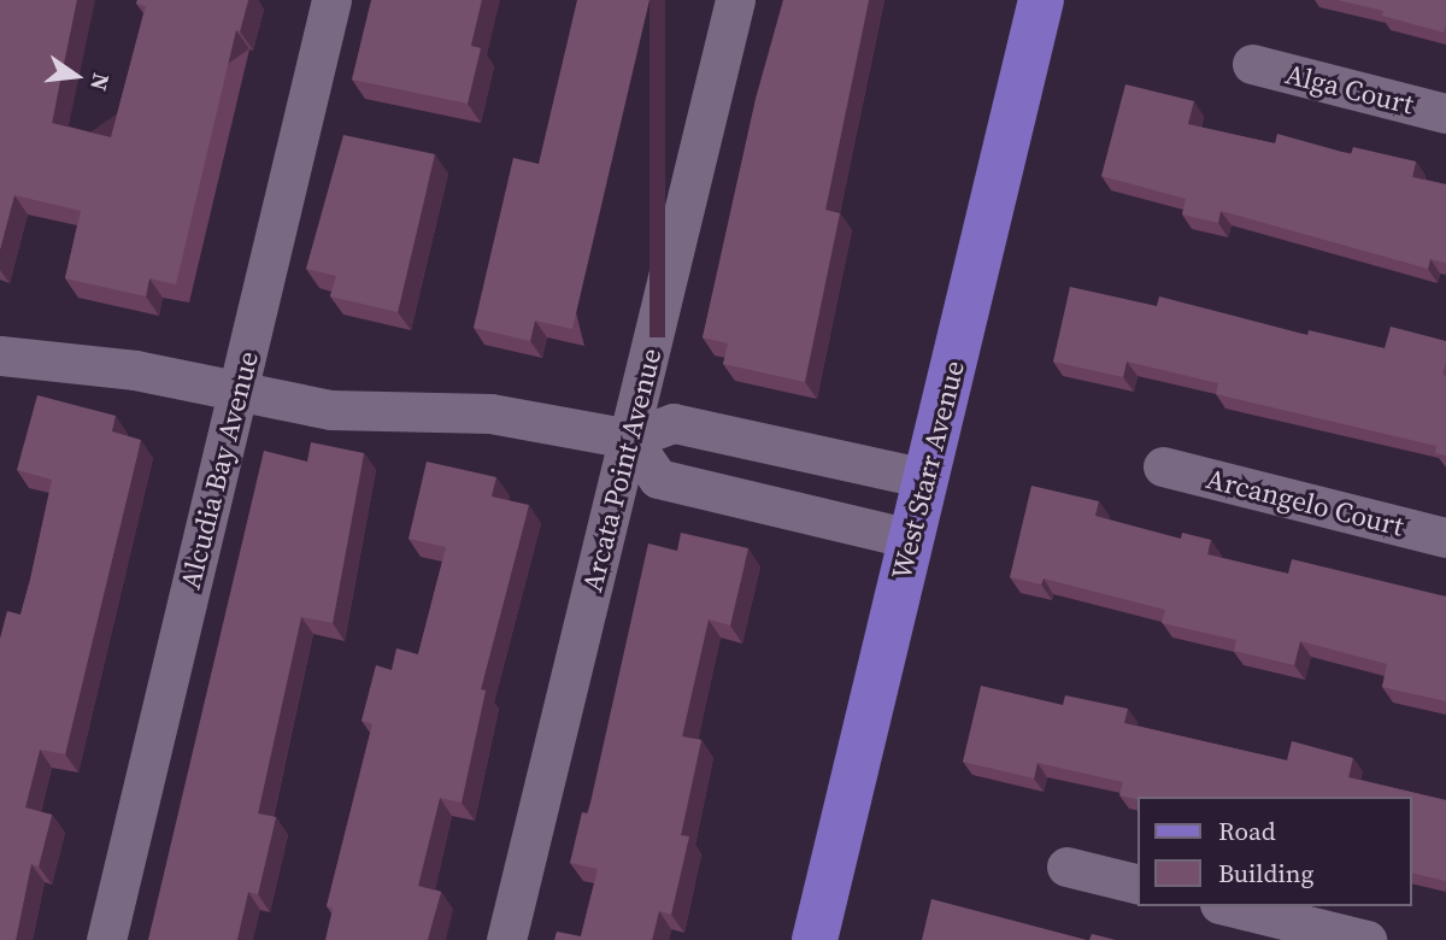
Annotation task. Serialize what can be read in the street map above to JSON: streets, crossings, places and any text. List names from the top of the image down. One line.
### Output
{"streets":{"main road":["West Starr Avenue"],"street":["Alga Court","Alcudia Bay Avenue","Arcata Point Avenue","Arcangelo Court"]},"legend":["Road","Building"],"north":"right"}
